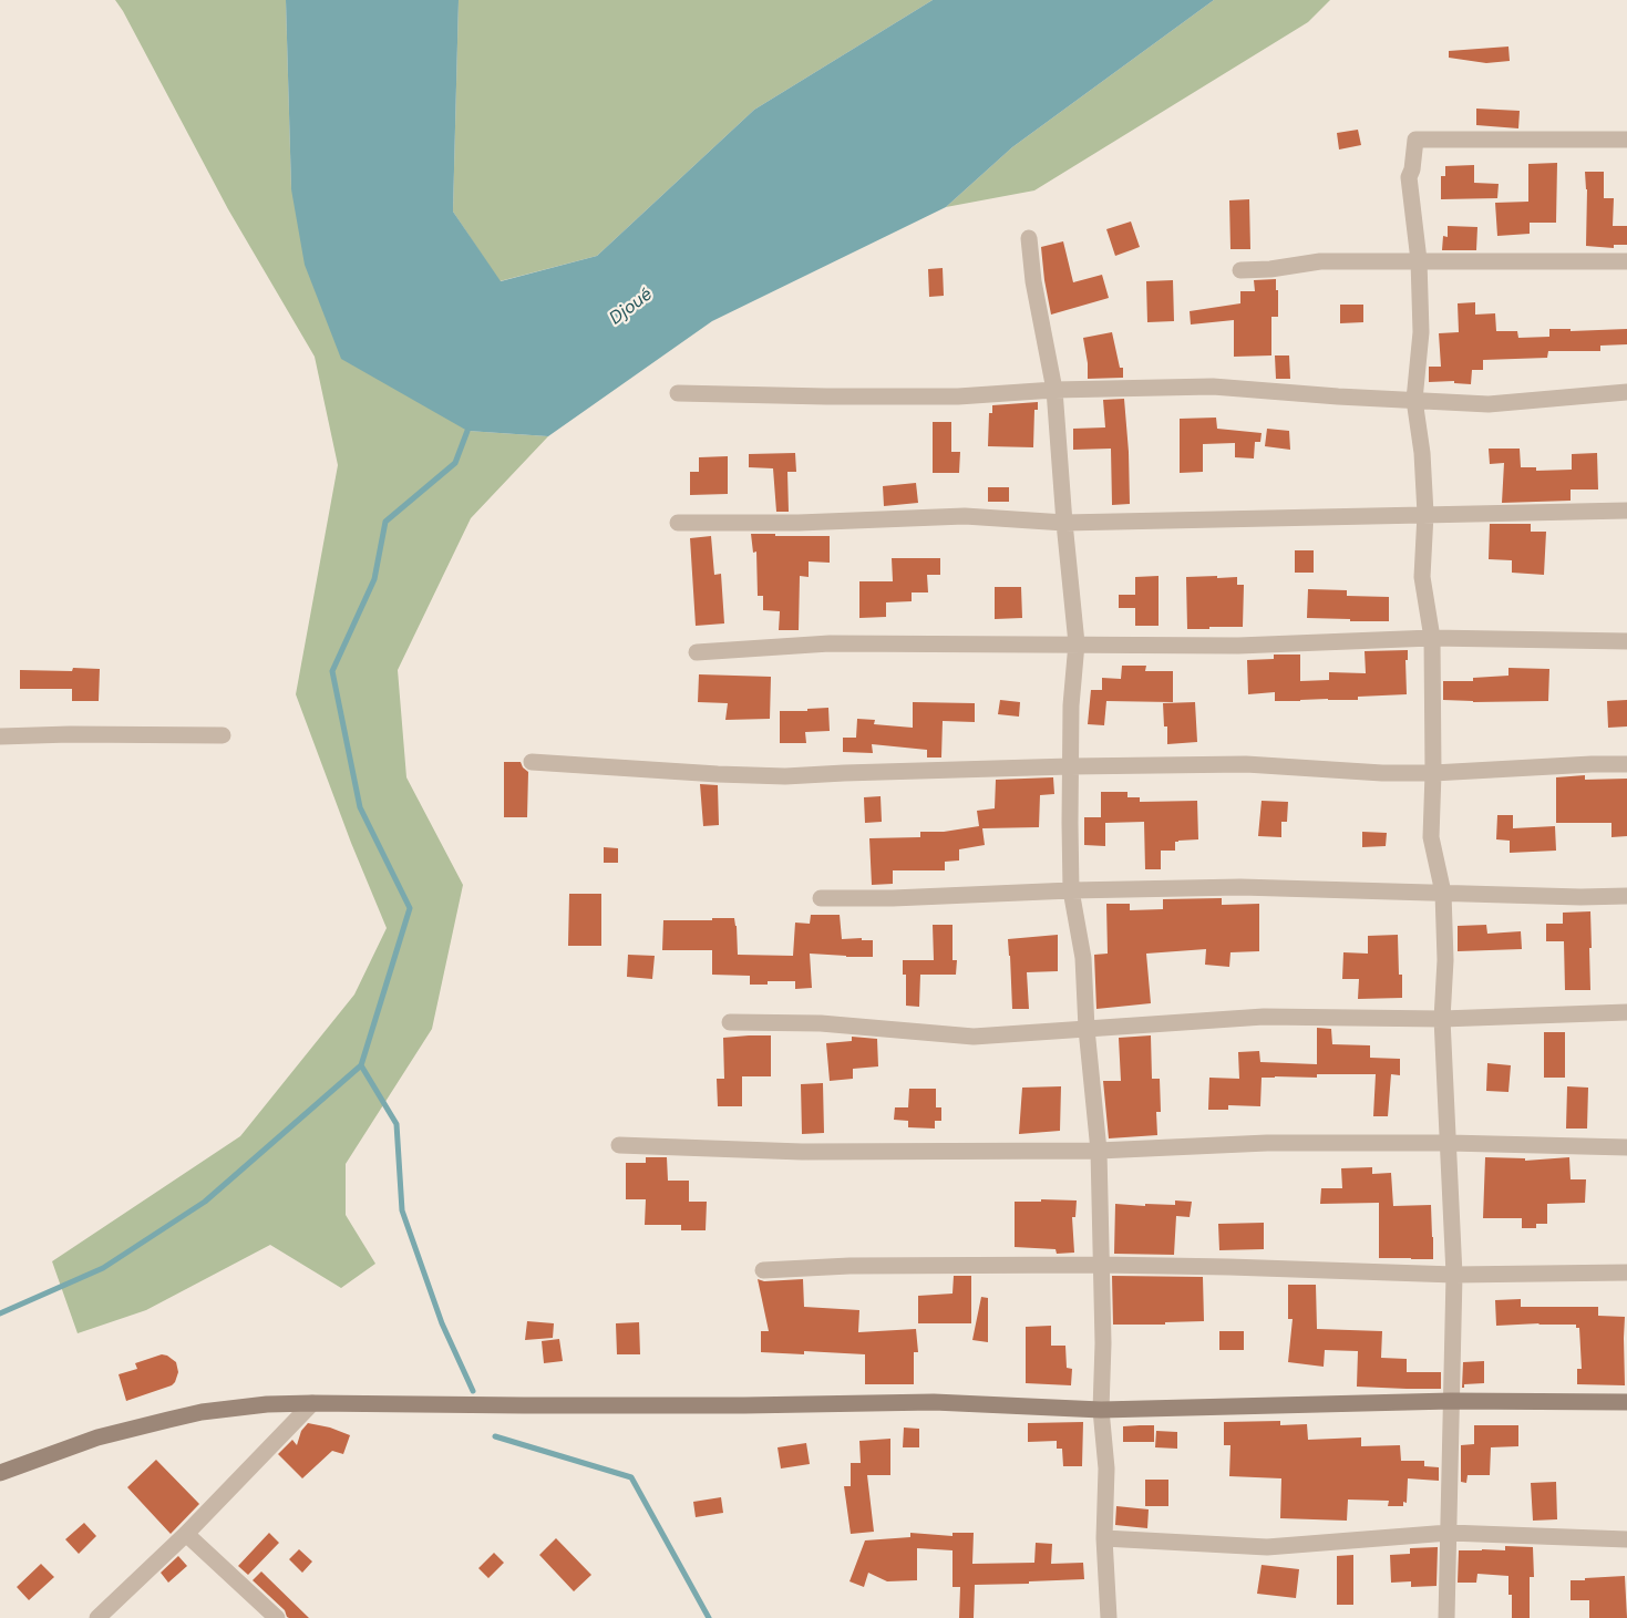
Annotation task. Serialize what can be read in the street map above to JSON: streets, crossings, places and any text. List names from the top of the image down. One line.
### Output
{"water":["Djoué"]}
